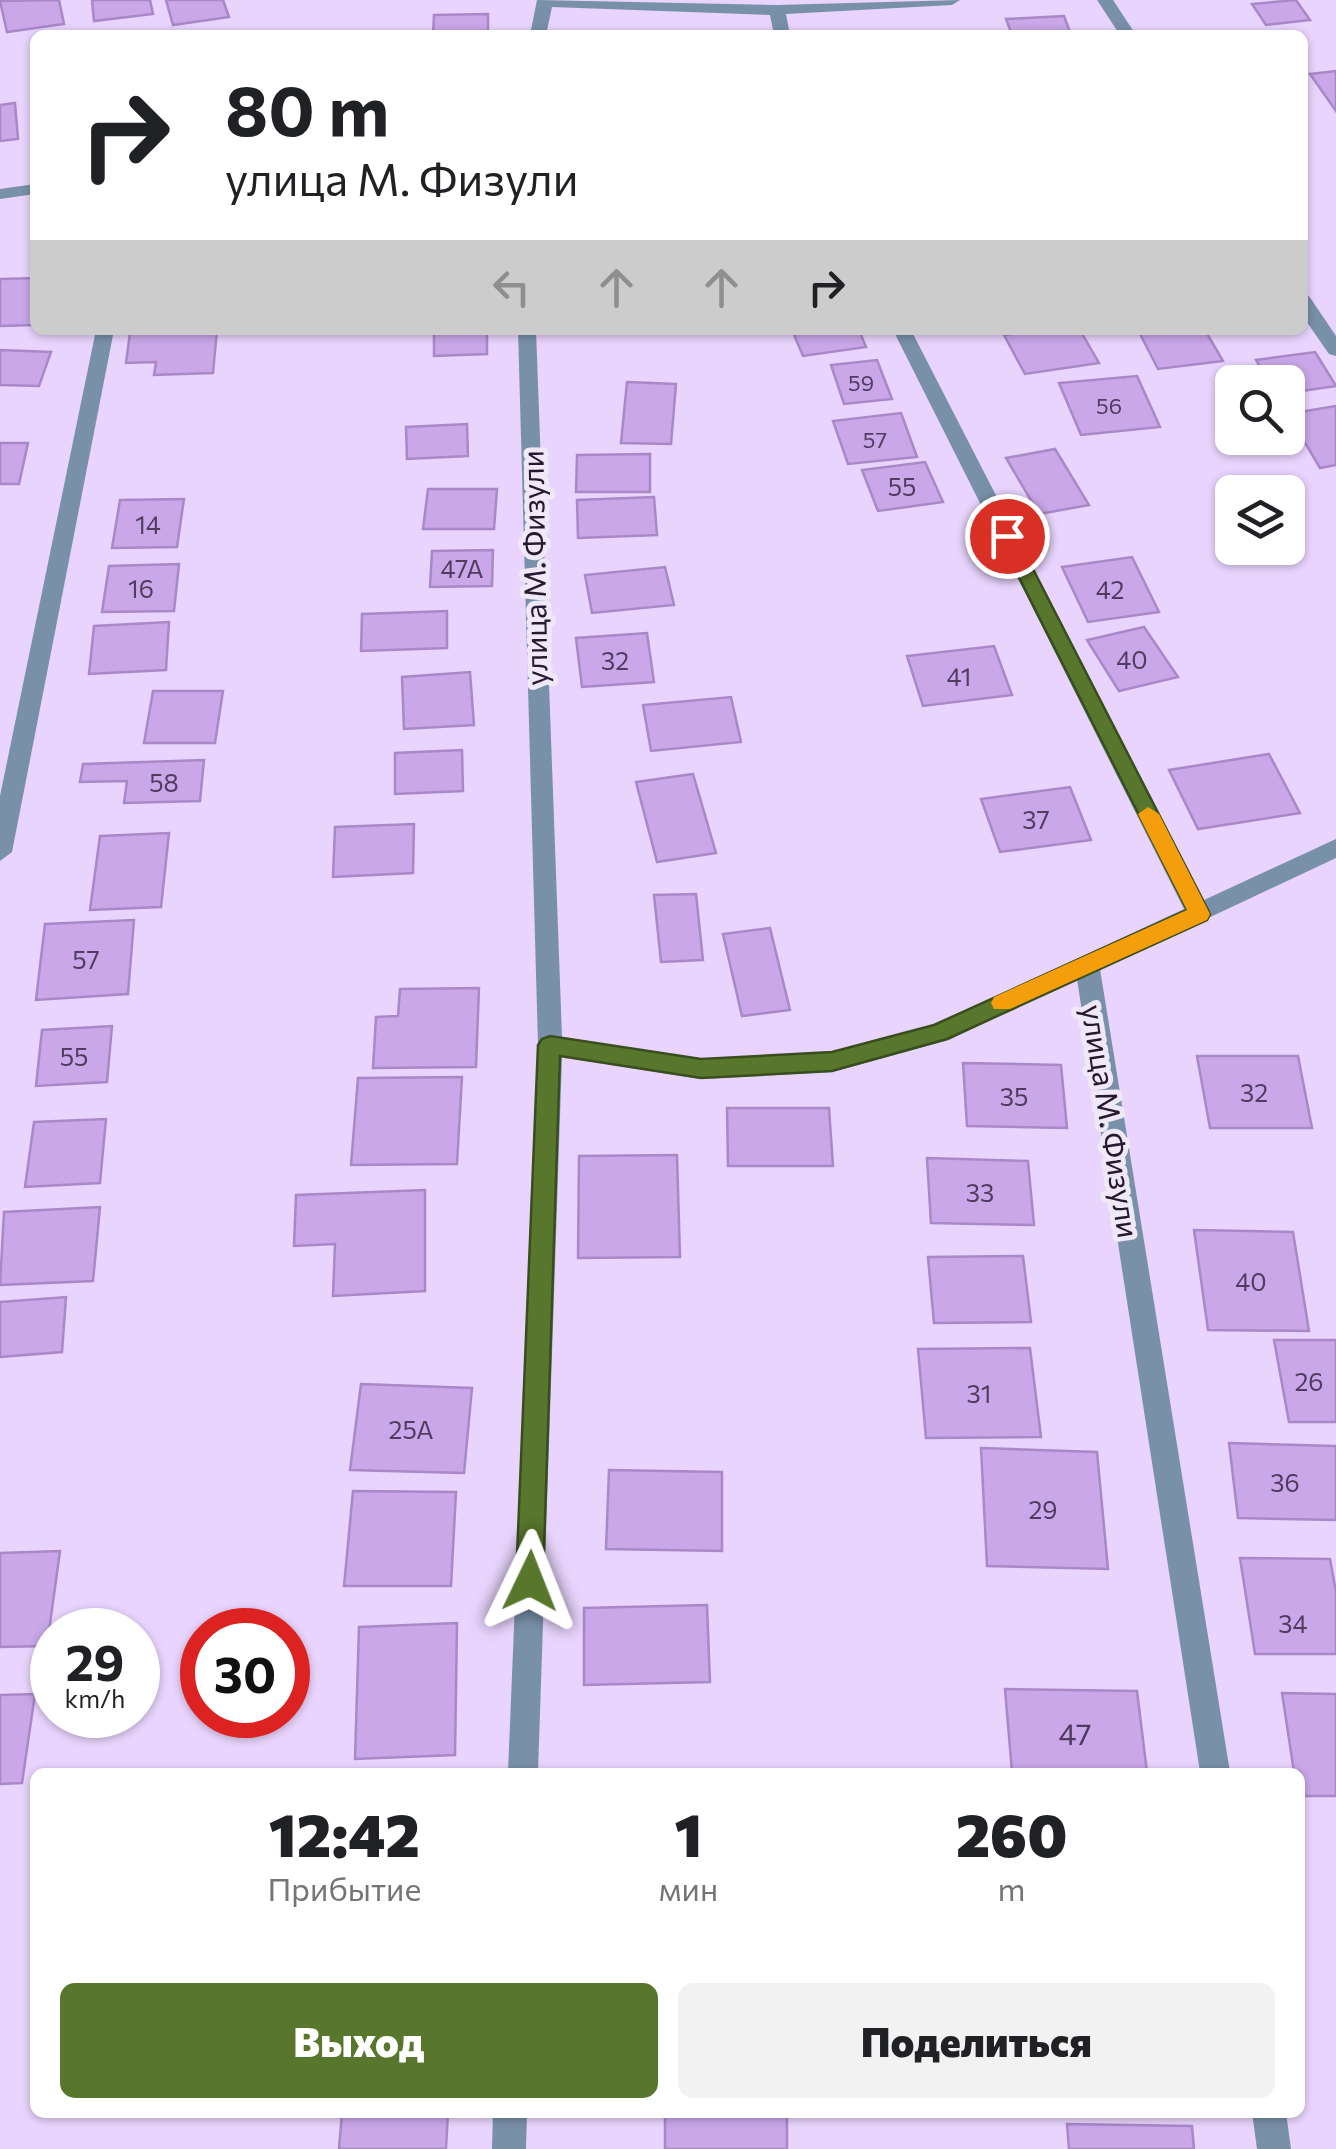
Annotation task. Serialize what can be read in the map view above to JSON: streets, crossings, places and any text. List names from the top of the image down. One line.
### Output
{"streets":{"street":["улица М. Физули"]},"house_numbers":["59","56","57","55","14","47А","16","42","40","32","41","58","37","57","55","32","35","33","40","26","31","25А","36","29","34","47"],"page":{"turn":["80 m","улица М. Физули"],"speed":"29 km/h","limit":"30","eta":["12:42","Прибытие","1","мин","260","m"],"buttons":["Выход","Поделиться"]}}
